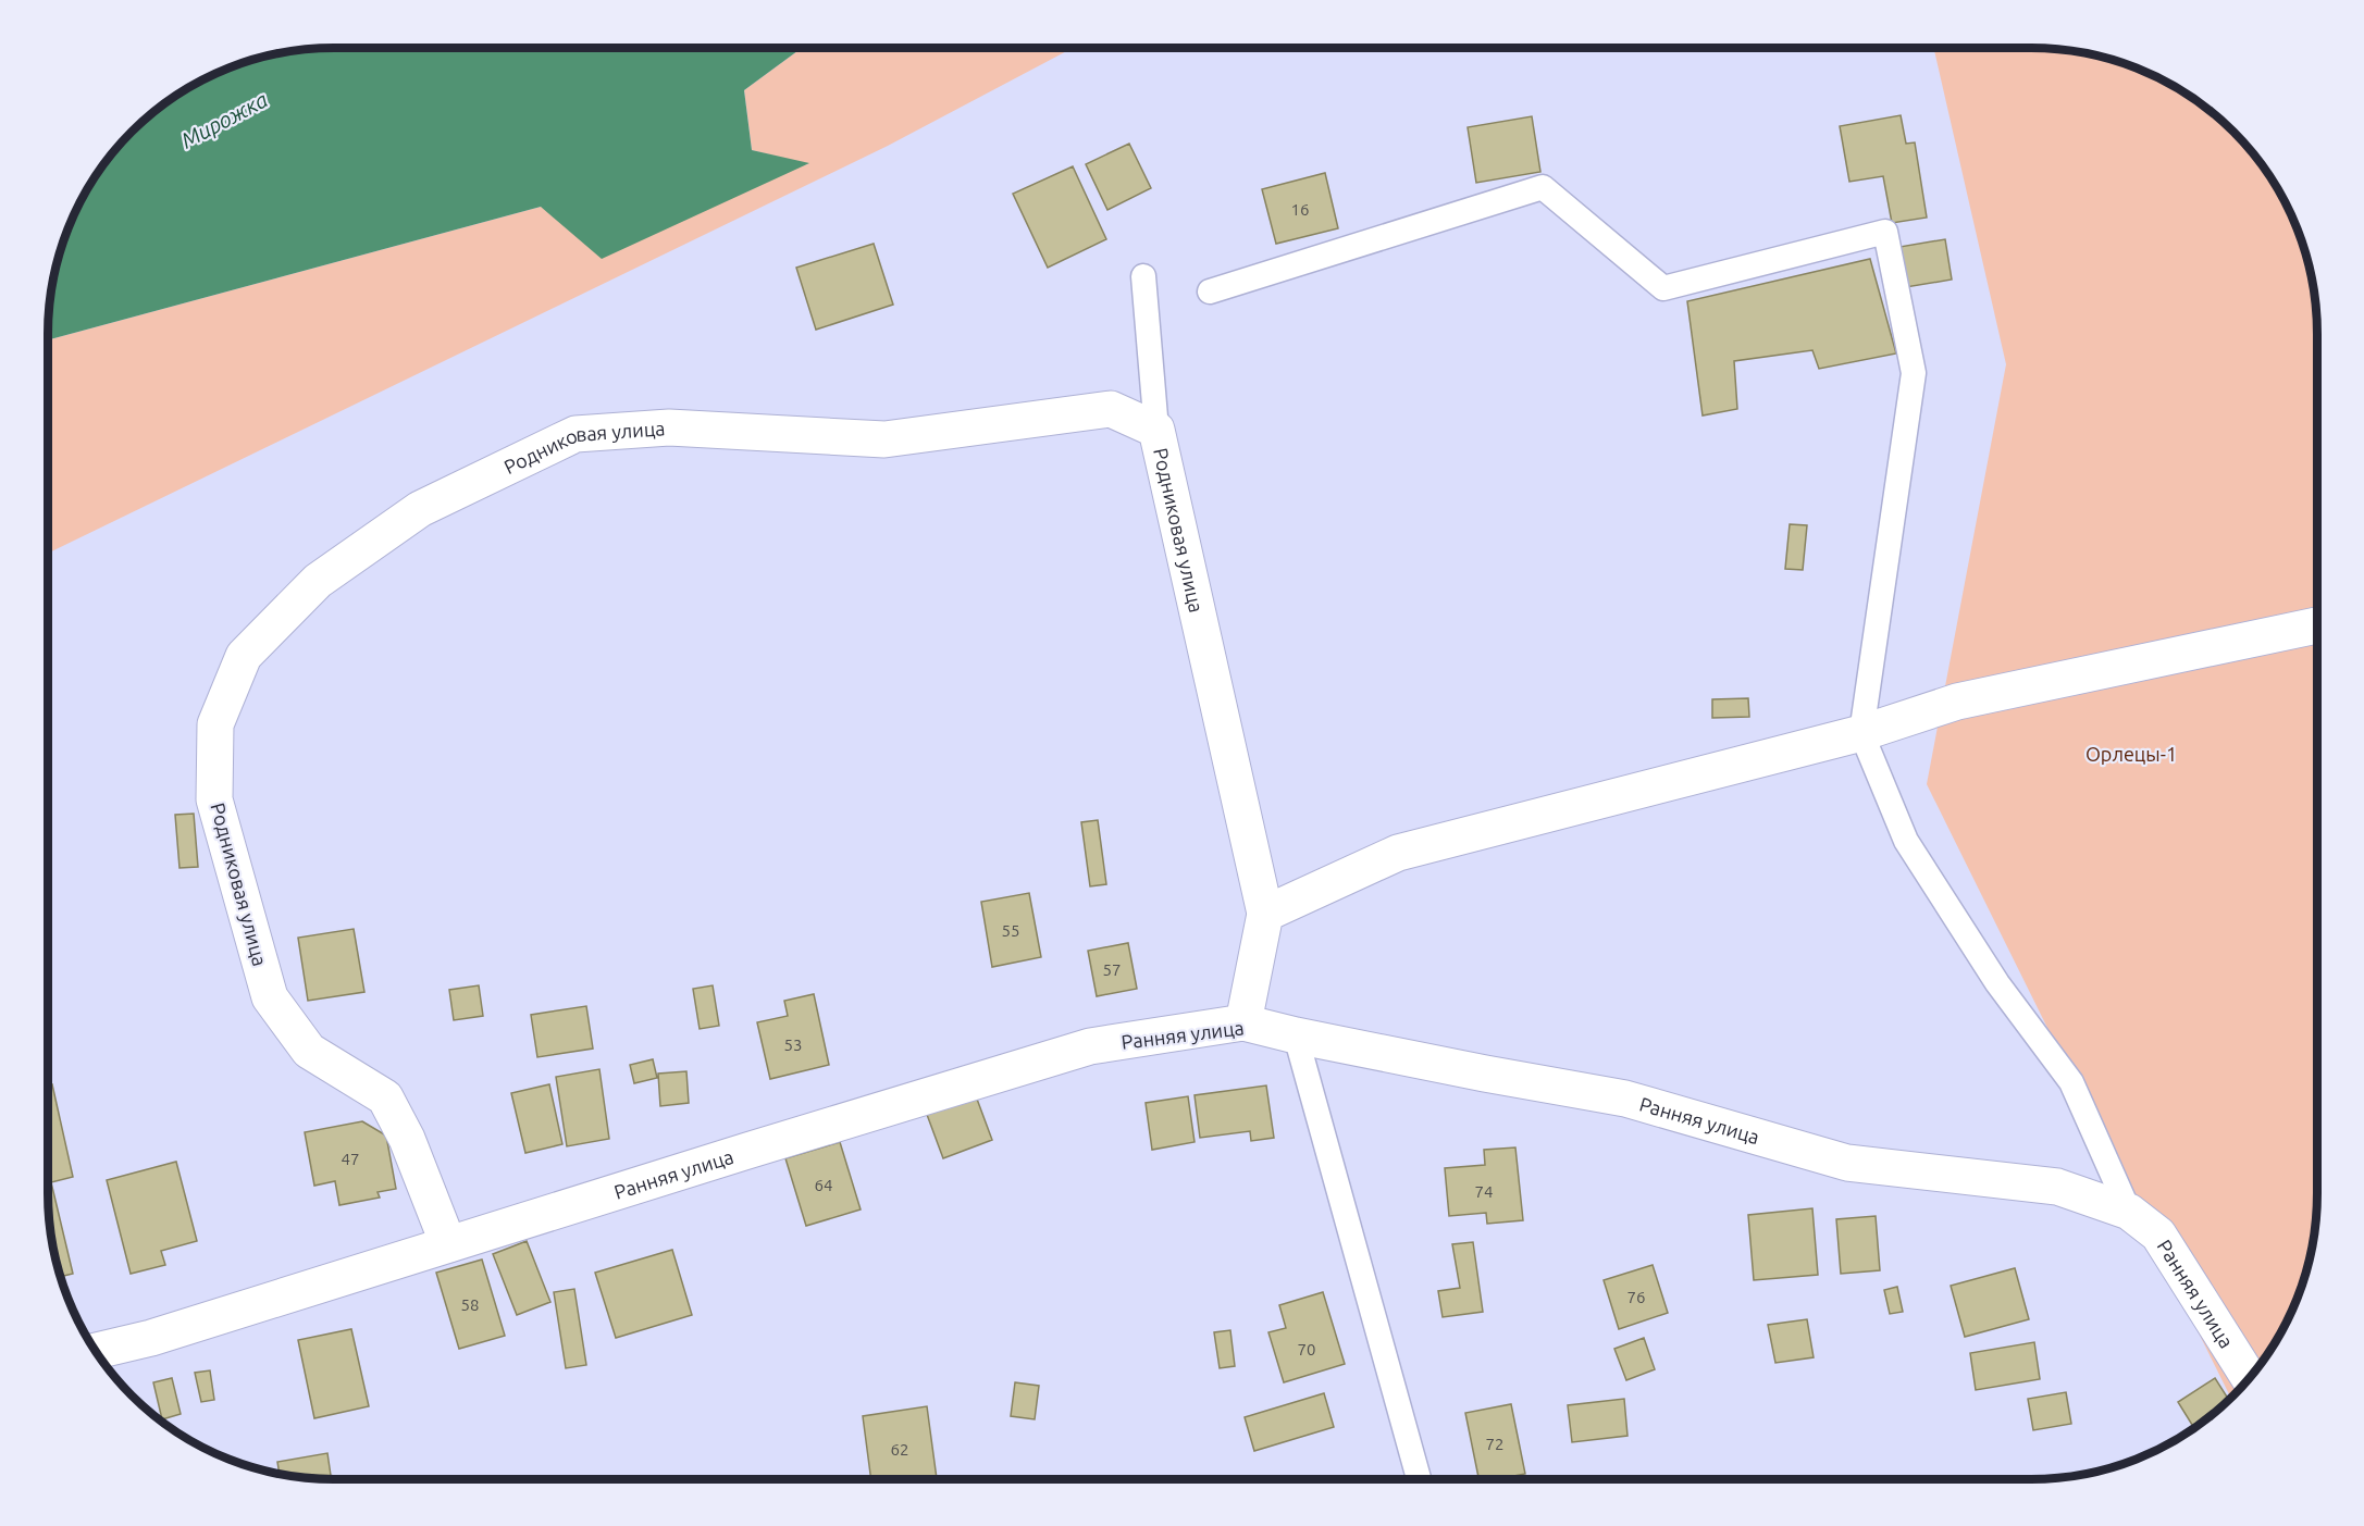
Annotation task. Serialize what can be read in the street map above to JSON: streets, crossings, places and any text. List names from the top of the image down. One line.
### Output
{"streets":{"street":["Родниковая улица","Ранняя улица"]},"crossings":[["Родниковая улица","Ранняя улица"]],"water":["Мирожка"],"parks":["Орлецы-1"],"house_numbers":["16","55","57","53","47","64","74","76","58","70","72","62"]}
